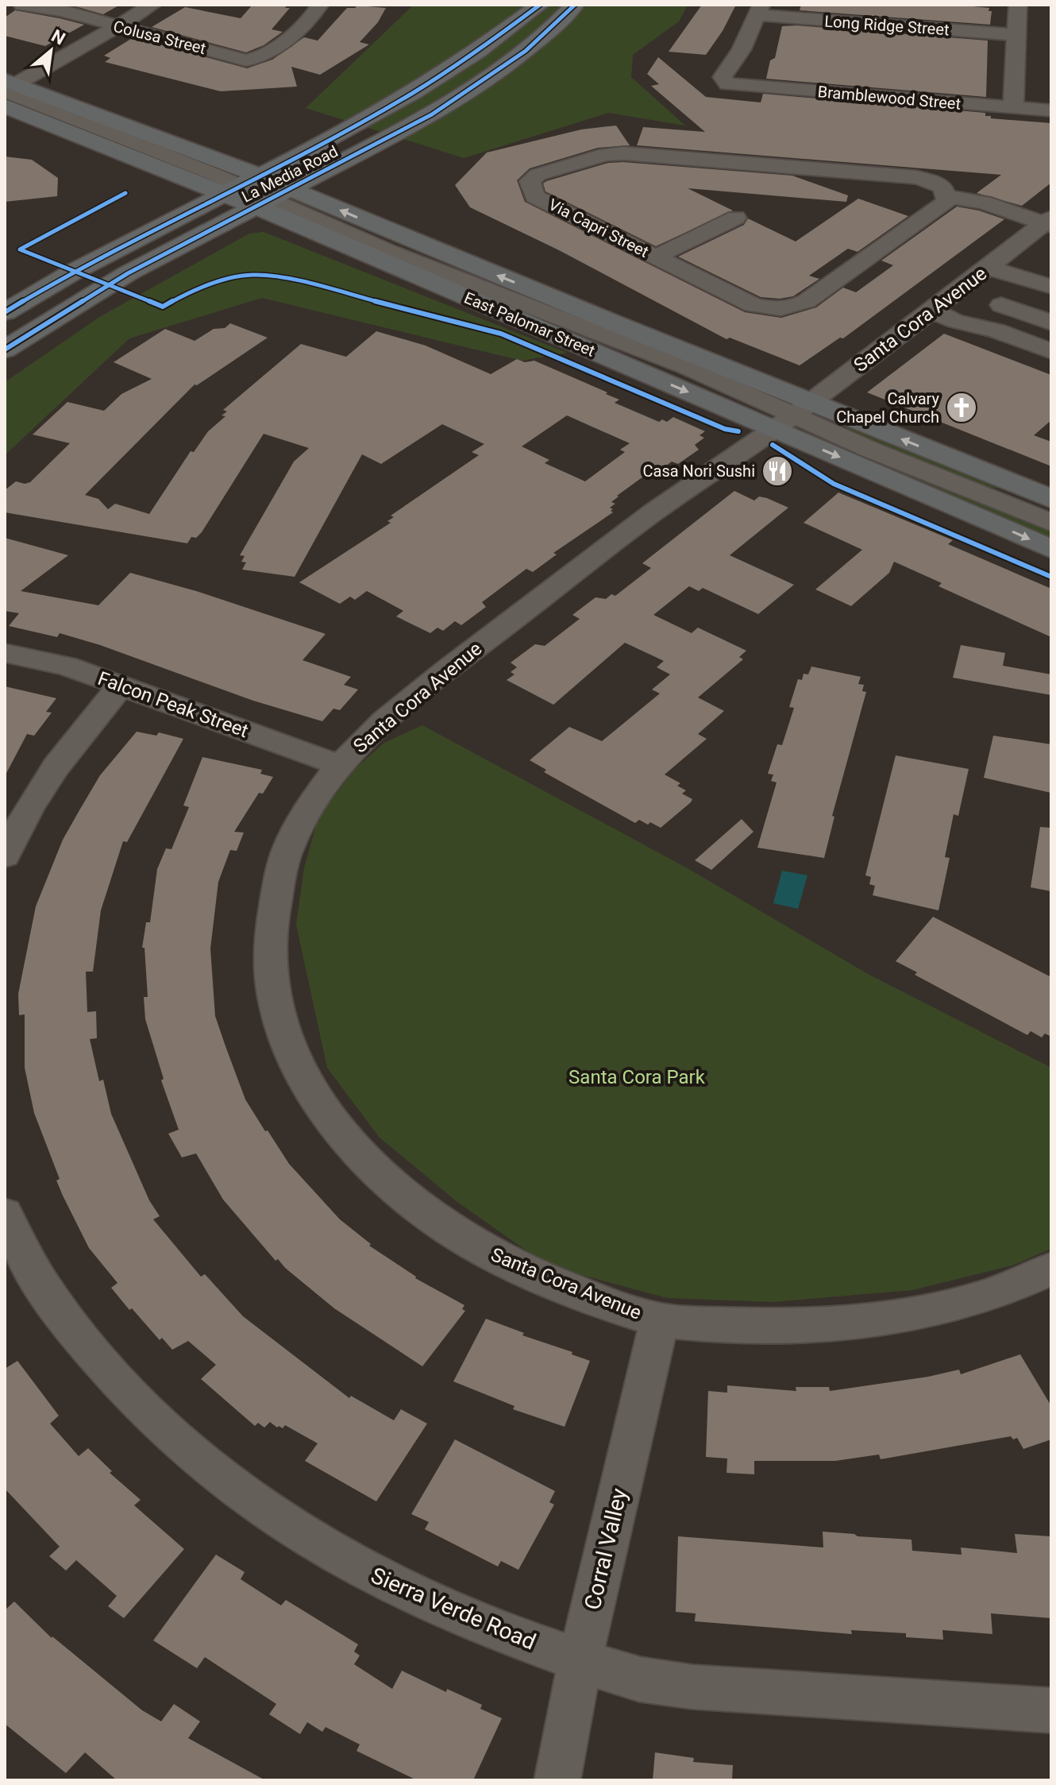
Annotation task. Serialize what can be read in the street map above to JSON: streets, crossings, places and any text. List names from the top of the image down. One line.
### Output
{"streets":{"main road":["La Media Road","East Palomar Street"],"street":["Long Ridge Street","Colusa Street","Bramblewood Street","Via Capri Street","Santa Cora Avenue","Falcon Peak Street","Corral Valley","Sierra Verde Road"]},"crossings":[["Long Ridge Street","Bramblewood Street"],["La Media Road","East Palomar Street"],["Via Capri Street","Santa Cora Avenue"],["Santa Cora Avenue","East Palomar Street"],["Santa Cora Avenue","Falcon Peak Street"],["Santa Cora Avenue","Corral Valley"],["Corral Valley","Sierra Verde Road"]],"parks":["Santa Cora Park"],"places":{"church":["Calvary Chapel Church"],"restaurant":["Casa Nori Sushi"]},"north":"top right"}
